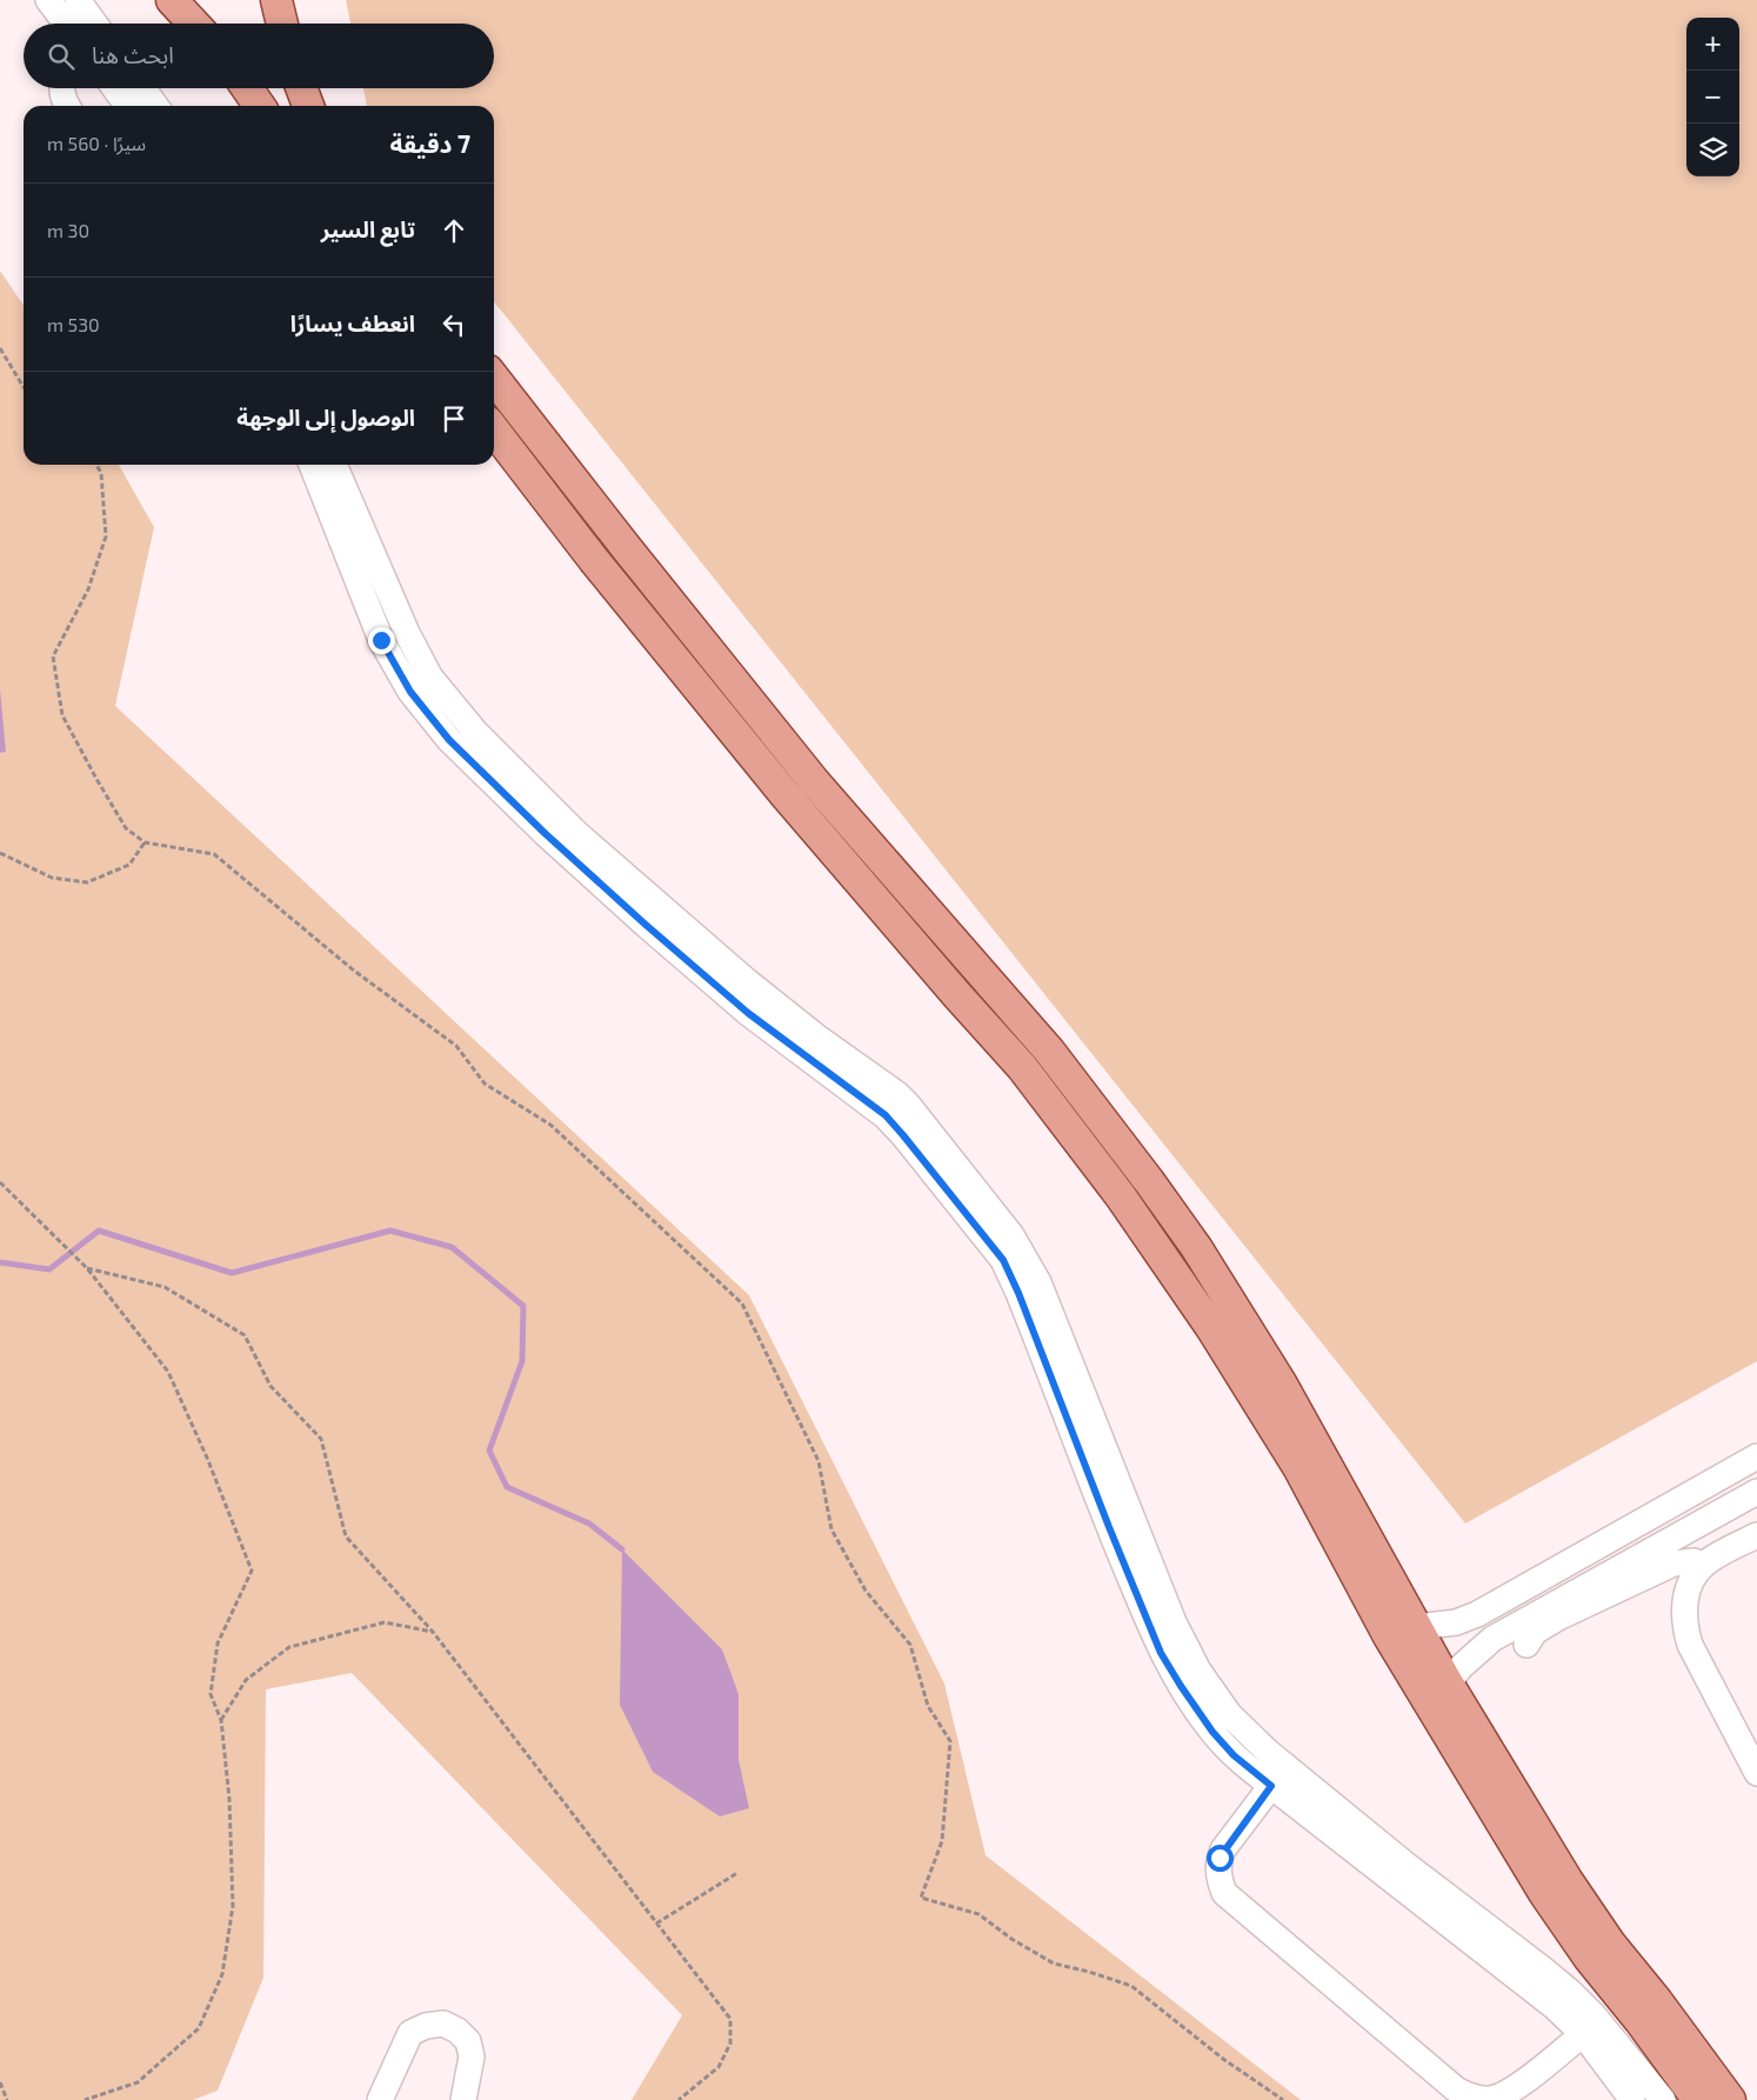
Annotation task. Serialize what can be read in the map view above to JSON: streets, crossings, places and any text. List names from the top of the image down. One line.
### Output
{"page":{"map_buttons":["+","−"],"search":"ابحث هنا","heading":["7 دقيقة","سيرًا · 560 m"],"list":[["تابع السير","30 m"],["انعطف يسارًا","530 m"],"الوصول إلى الوجهة"]}}
